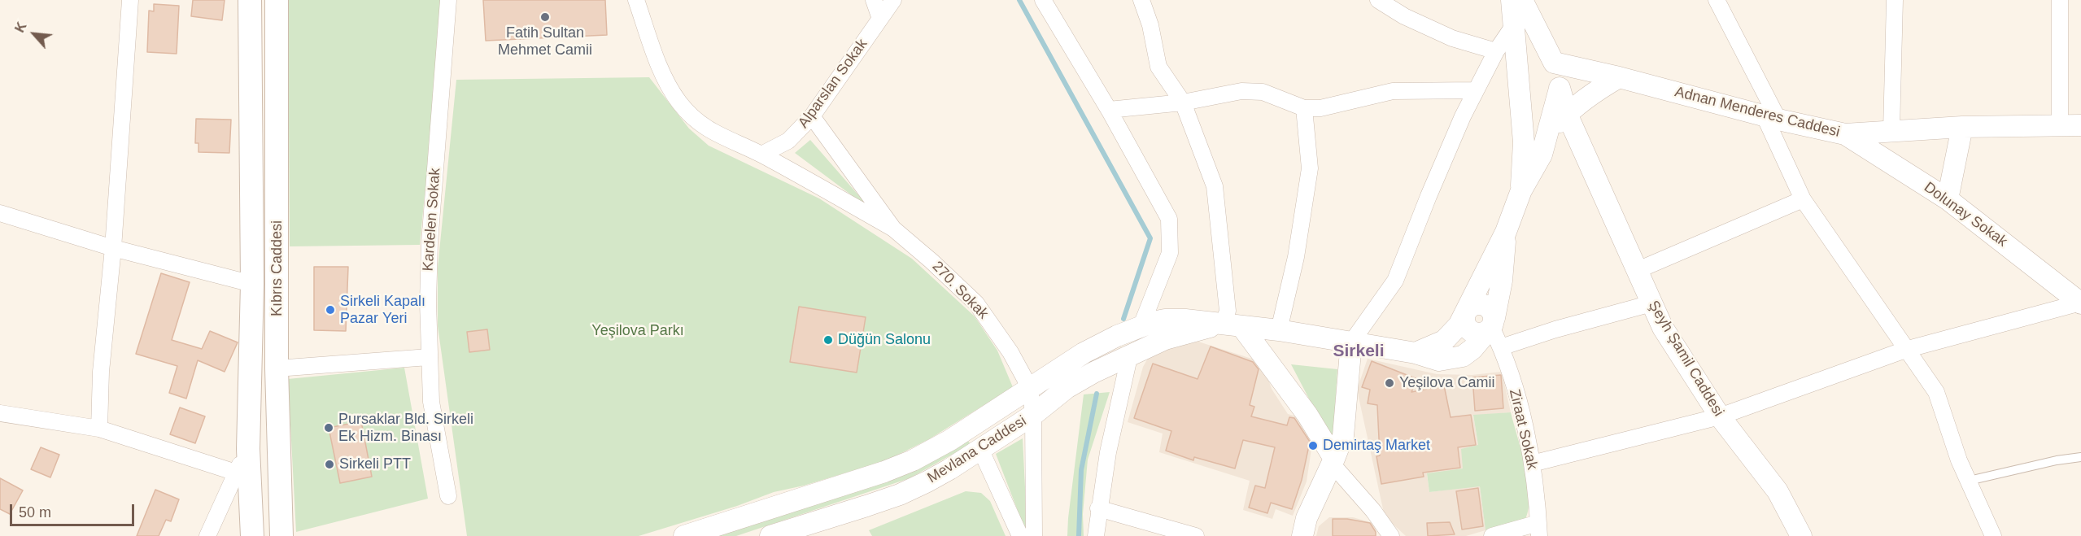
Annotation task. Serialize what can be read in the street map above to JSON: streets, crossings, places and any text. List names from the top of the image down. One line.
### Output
{"streets":{"main road":["Kıbrıs Caddesi"],"street":["Alparslan Sokak","Adnan Menderes Caddesi","Dolunay Sokak","Kardelen Sokak","270. Sokak","Şeyh Şamil Caddesi","Ziraat Sokak","Mevlana Caddesi"]},"crossings":[["Adnan Menderes Caddesi","Dolunay Sokak"],["Adnan Menderes Caddesi","Şeyh Şamil Caddesi"]],"districts":["Sirkeli"],"parks":["Yeşilova Parkı"],"places":["Fatih Sultan Mehmet Camii","Sirkeli Kapalı Pazar Yeri","Düğün Salonu","Yeşilova Camii","Pursaklar Bld. Sirkeli Ek Hizm. Binası","Demirtaş Market","Sirkeli PTT"],"scale_bar":"50 m","north":"top left"}
